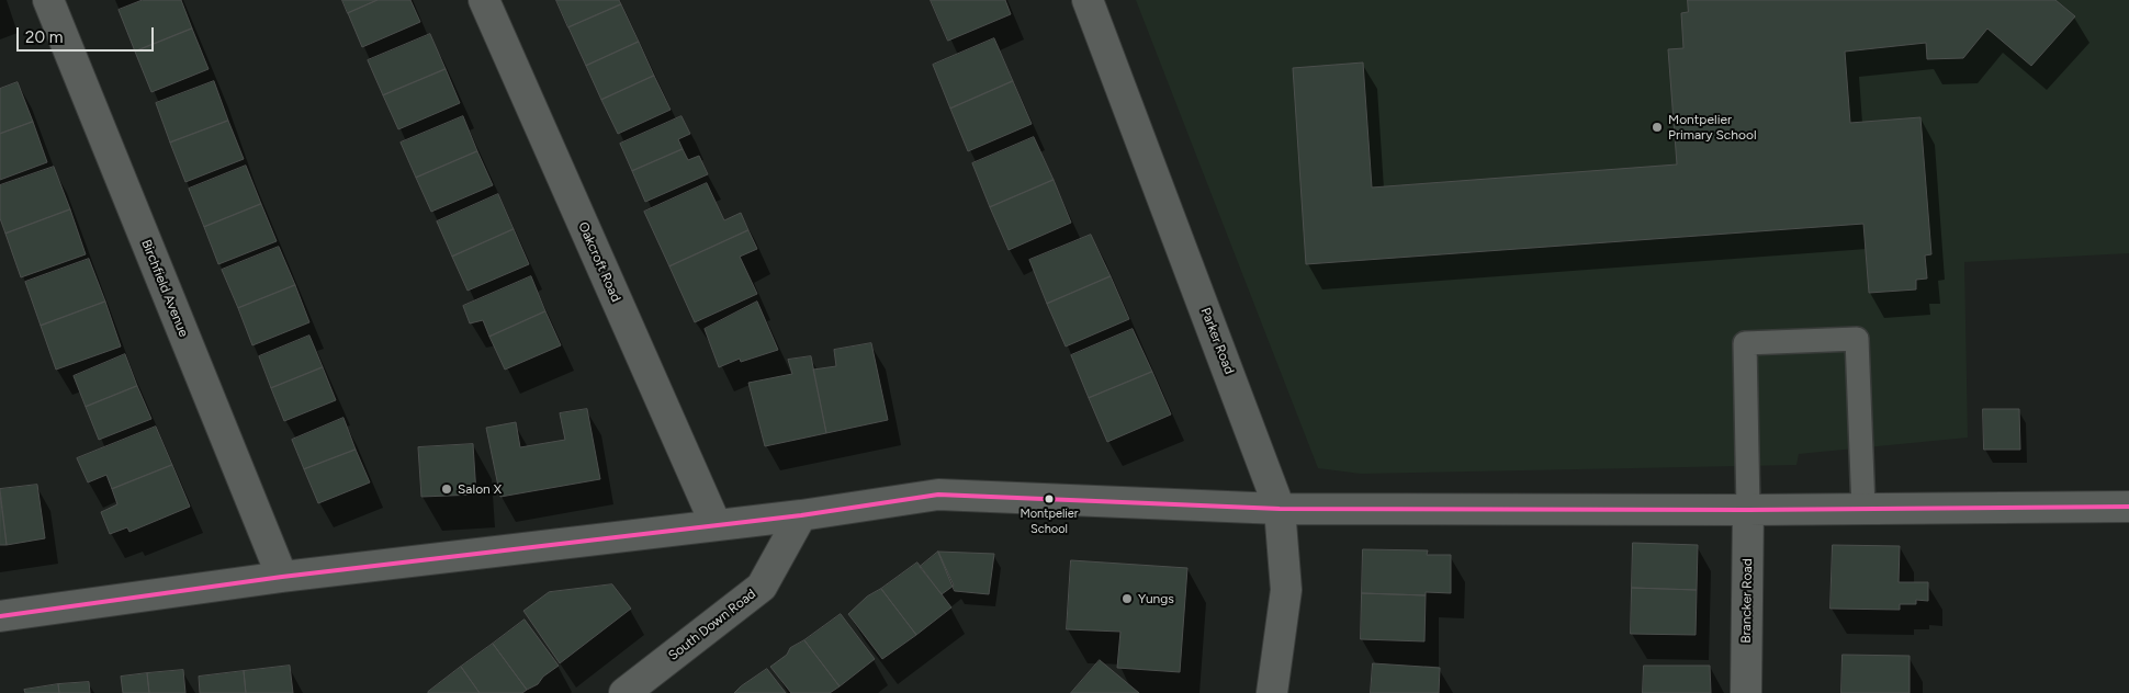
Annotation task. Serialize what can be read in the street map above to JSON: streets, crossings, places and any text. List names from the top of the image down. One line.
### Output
{"streets":{"street":["Oakcroft Road","Birchfield Avenue","Parker Road","Brancker Road","South Down Road"]},"places":["Montpelier Primary School","Salon X","Montpelier School","Yungs"],"scale_bar":"20 m"}
